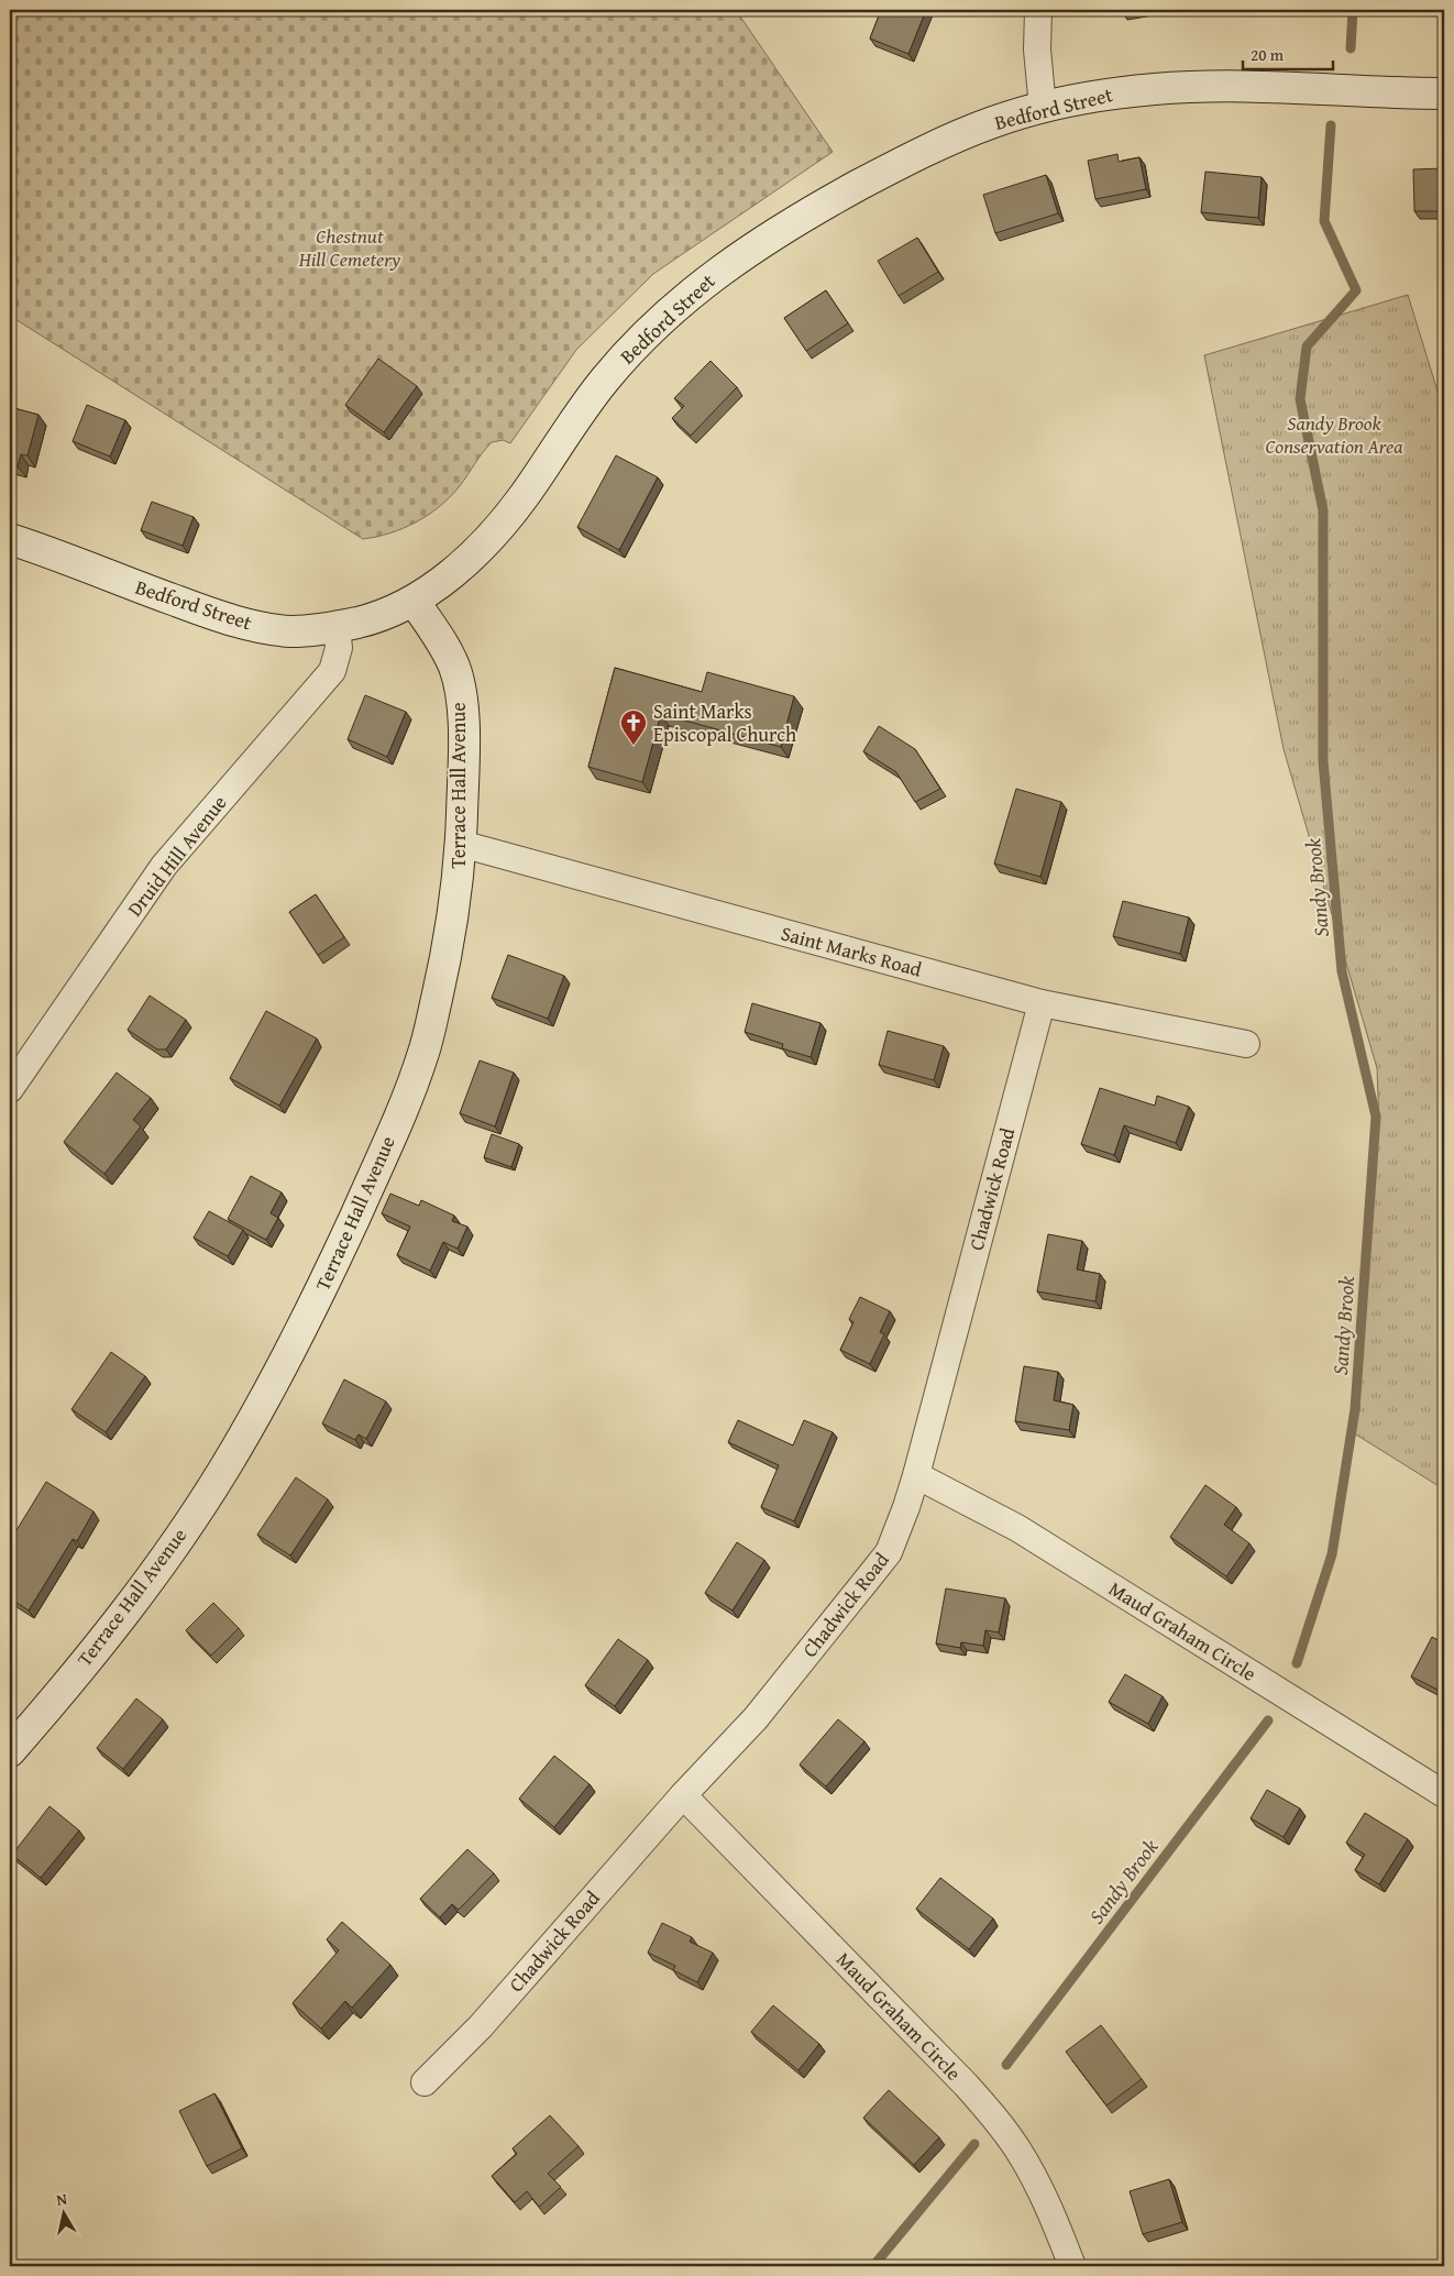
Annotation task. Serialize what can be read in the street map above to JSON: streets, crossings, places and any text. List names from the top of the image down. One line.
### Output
{"streets":{"main road":["Bedford Street","Terrace Hall Avenue"],"street":["Druid Hill Avenue","Saint Marks Road","Chadwick Road","Maud Graham Circle"]},"crossings":[["Bedford Street","Terrace Hall Avenue"],["Bedford Street","Druid Hill Avenue"],["Terrace Hall Avenue","Saint Marks Road"],["Saint Marks Road","Chadwick Road"],["Chadwick Road","Maud Graham Circle"]],"water":["Sandy Brook"],"parks":["Chestnut Hill Cemetery","Sandy Brook Conservation Area"],"places":{"church":["Saint Marks Episcopal Church"]},"scale_bar":"20 m","north":"top"}
